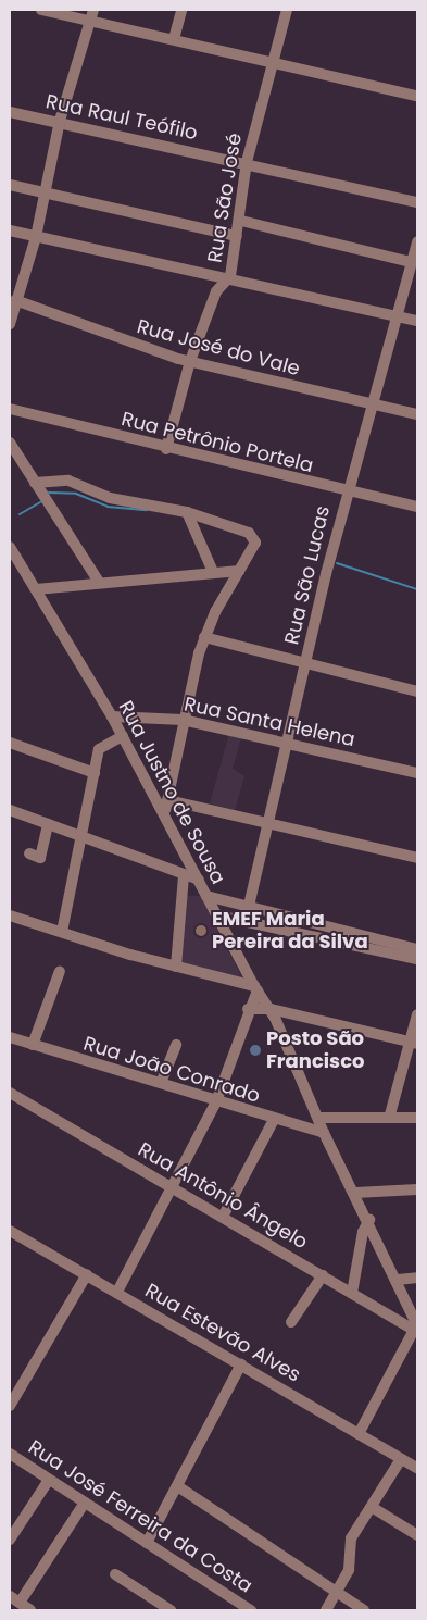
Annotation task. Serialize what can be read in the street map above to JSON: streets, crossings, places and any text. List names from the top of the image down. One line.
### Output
{"streets":{"street":["Rua Raul Teófilo","Rua São José","Rua José do Vale","Rua Petrônio Portela","Rua São Lucas","Rua Santa Helena","Rua Justno de Sousa","Rua João Conrado","Rua Antônio Ângelo","Rua Estevão Alves","Rua José Ferreira da Costa"]},"crossings":[["Rua Raul Teófilo","Rua São José"],["Rua São José","Rua José do Vale"],["Rua São José","Rua Petrônio Portela"],["Rua José do Vale","Rua São Lucas"],["Rua Petrônio Portela","Rua São Lucas"],["Rua São Lucas","Rua Santa Helena"],["Rua Santa Helena","Rua Justno de Sousa"],["Rua Justno de Sousa","Rua João Conrado"],["Rua Justno de Sousa","Rua Antônio Ângelo"]],"places":["EMEF Maria Pereira da Silva","Posto São Francisco"]}
